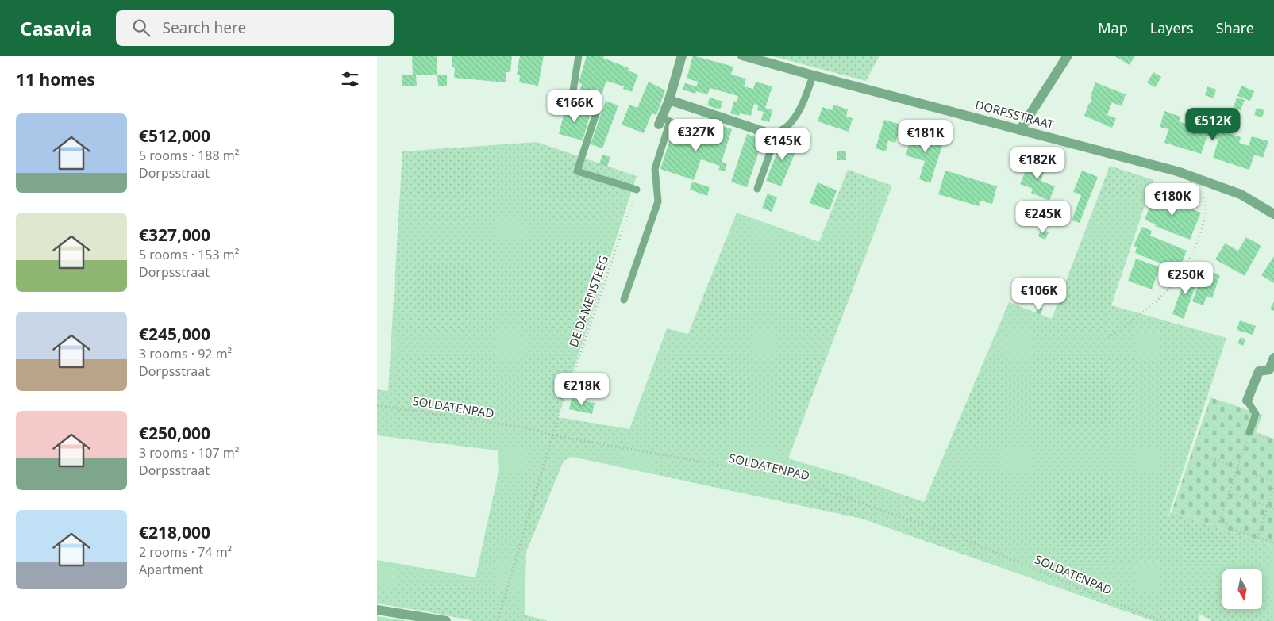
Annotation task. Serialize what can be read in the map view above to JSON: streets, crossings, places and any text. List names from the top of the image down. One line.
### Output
{"streets":{"street":["DORPSSTRAAT"],"path":["DE DAMENSTEEG","SOLDATENPAD"]},"crossings":[["DE DAMENSTEEG","SOLDATENPAD"]],"north":"bottom","page":{"header":"Casavia","search":"Search here","nav":["Map","Layers","Share"],"heading":"11 homes","price":["€166K","€512K","€327K","€181K","€145K","€182K","€180K","€245K","€250K","€106K","€218K"],"list":[{"name":"€512,000","note":"5 rooms · 188 m² · Dorpsstraat"},{"name":"€327,000","note":"5 rooms · 153 m² · Dorpsstraat"},{"name":"€245,000","note":"3 rooms · 92 m² · Dorpsstraat"},{"name":"€250,000","note":"3 rooms · 107 m² · Dorpsstraat"},{"name":"€218,000","note":"2 rooms · 74 m² · Apartment"}]}}
